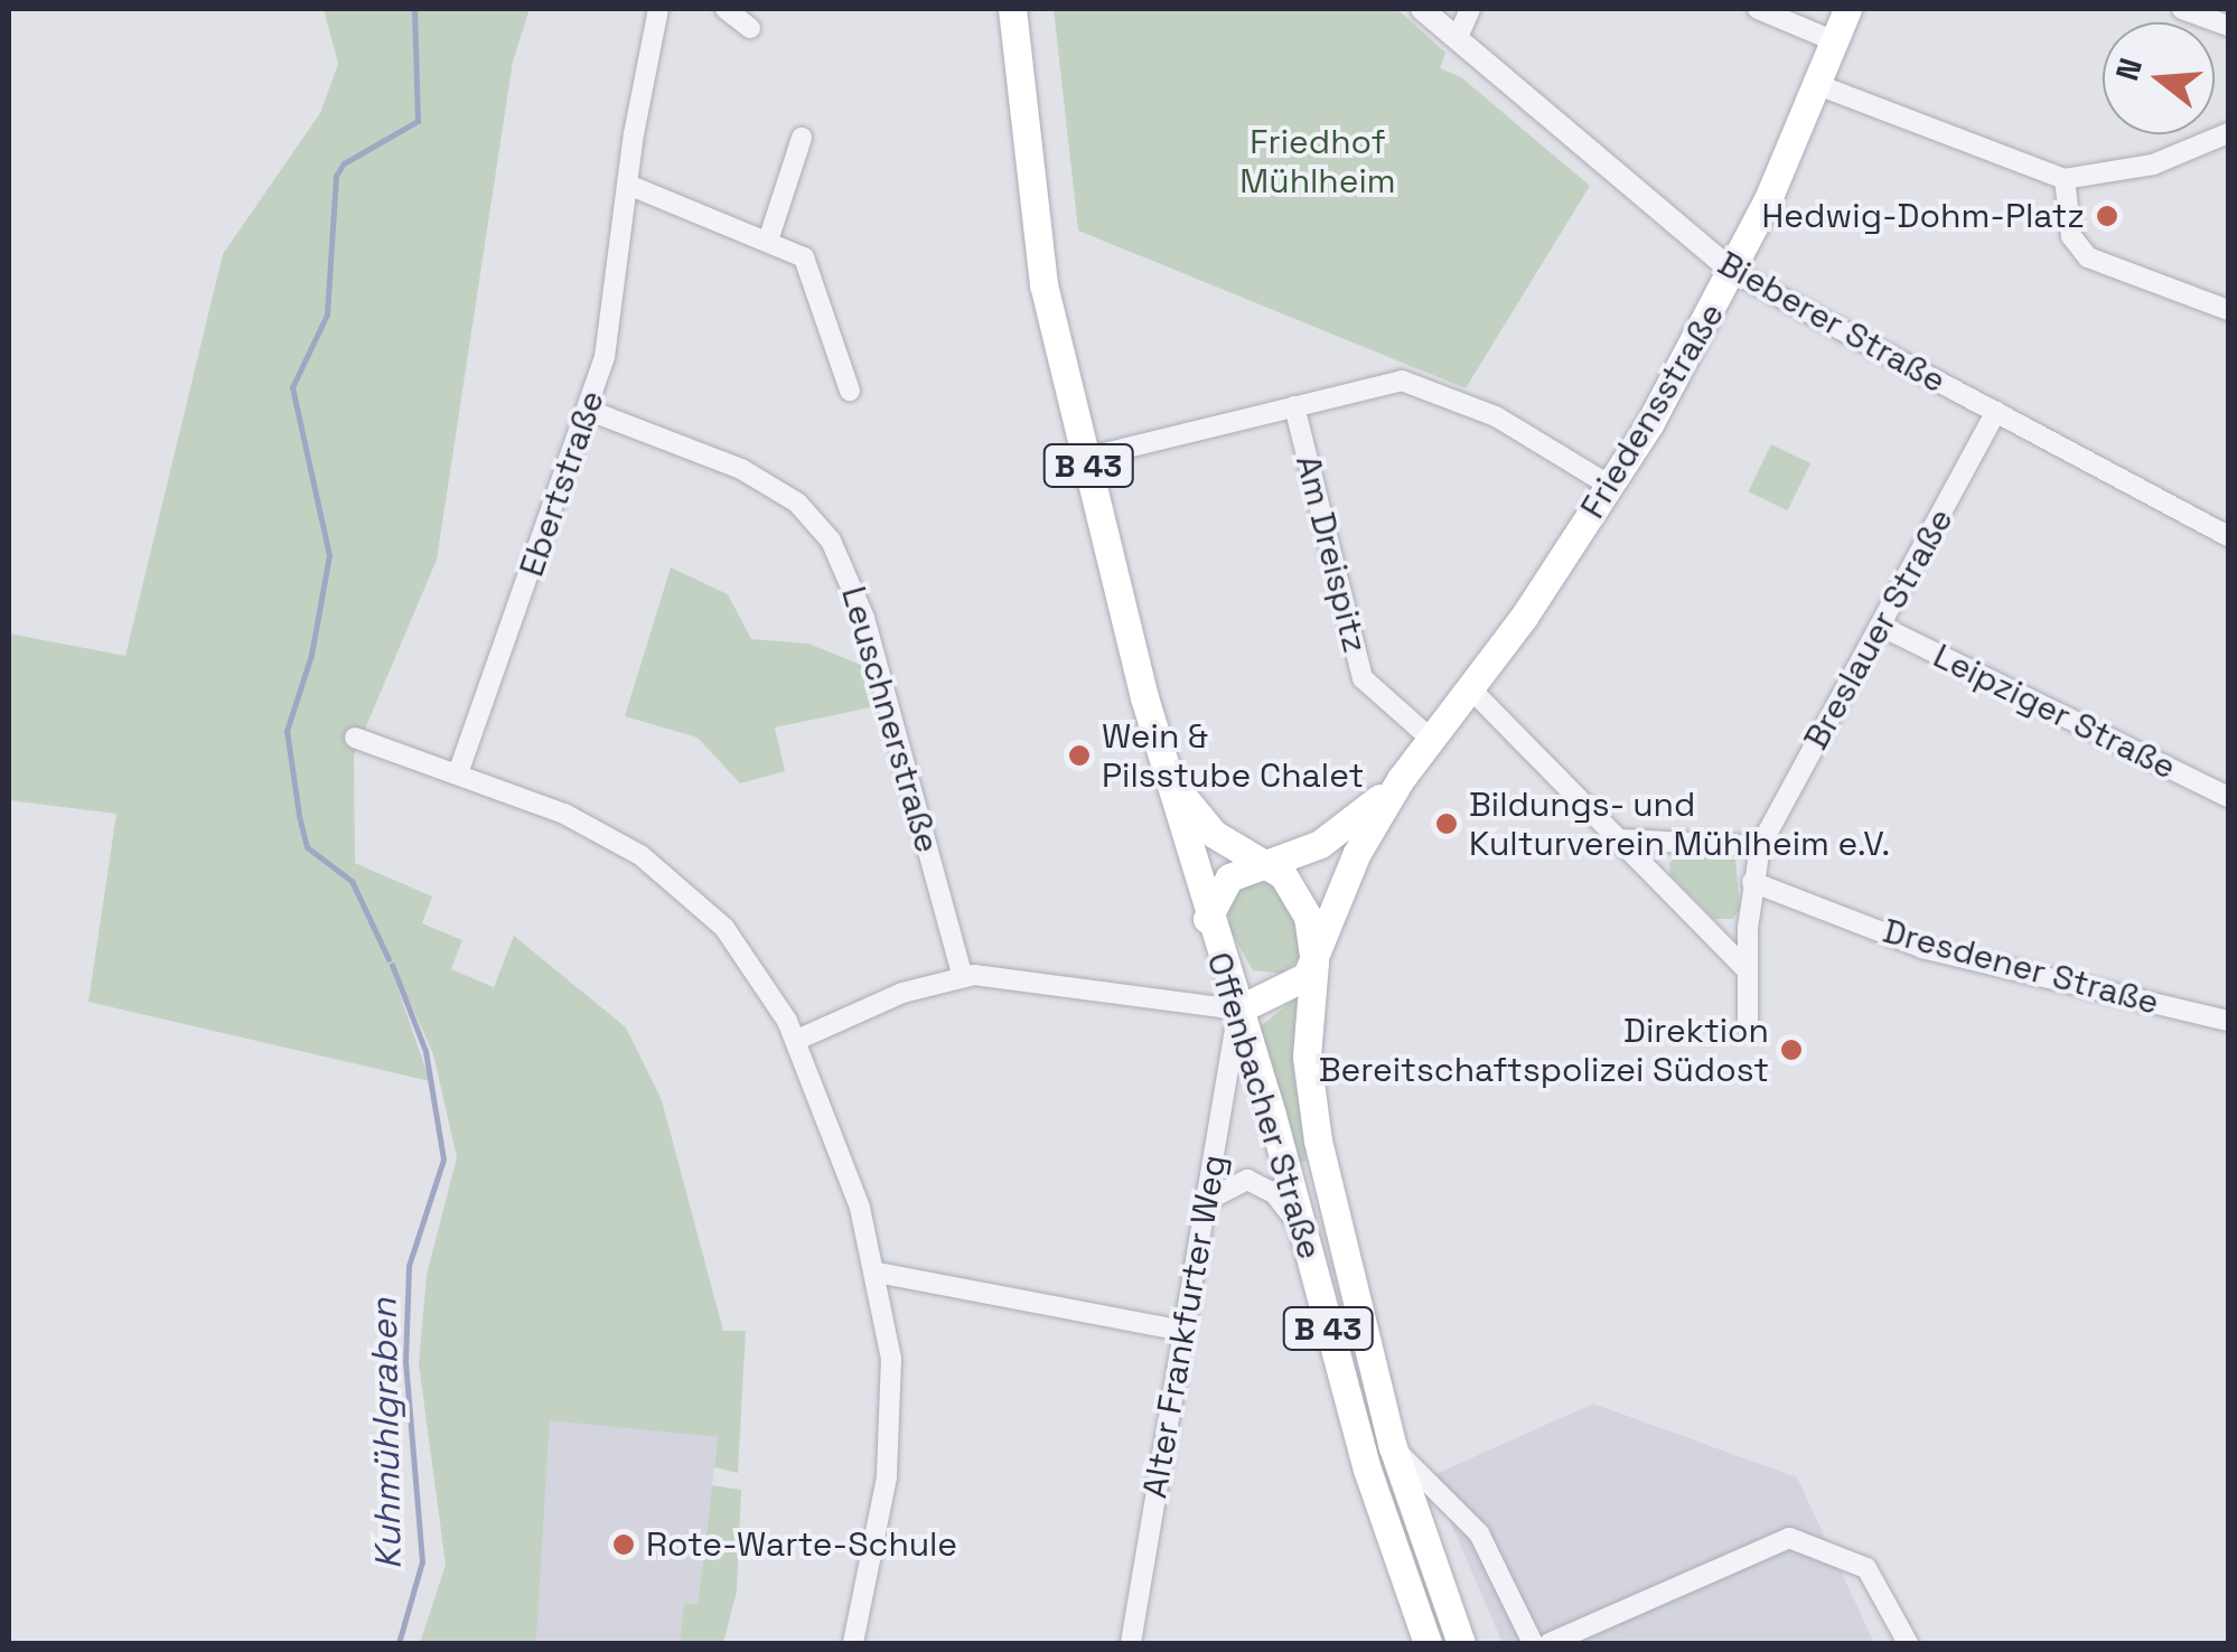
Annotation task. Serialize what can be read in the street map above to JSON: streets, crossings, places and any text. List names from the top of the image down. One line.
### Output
{"streets":{"main road":["Friedensstraße","B 43","Offenbacher Straße"],"street":["Bieberer Straße","Ebertstraße","Am Dreispitz","Breslauer Straße","Leipziger Straße","Leuschnerstraße","Dresdener Straße","Alter Frankfurter Weg"]},"crossings":[["Bieberer Straße","Friedensstraße"],["Bieberer Straße","Breslauer Straße"],["Friedensstraße","Am Dreispitz"],["Friedensstraße","Offenbacher Straße"],["Ebertstraße","Leuschnerstraße"],["Breslauer Straße","Leipziger Straße"],["Breslauer Straße","Dresdener Straße"],["Offenbacher Straße","Alter Frankfurter Weg"]],"water":["Kuhmühlgraben"],"parks":["Friedhof Mühlheim"],"places":["Hedwig-Dohm-Platz","Wein & Pilsstube Chalet","Bildungs- und Kulturverein Mühlheim e.V.","Direktion Bereitschaftspolizei Südost","Rote-Warte-Schule"],"north":"left"}
